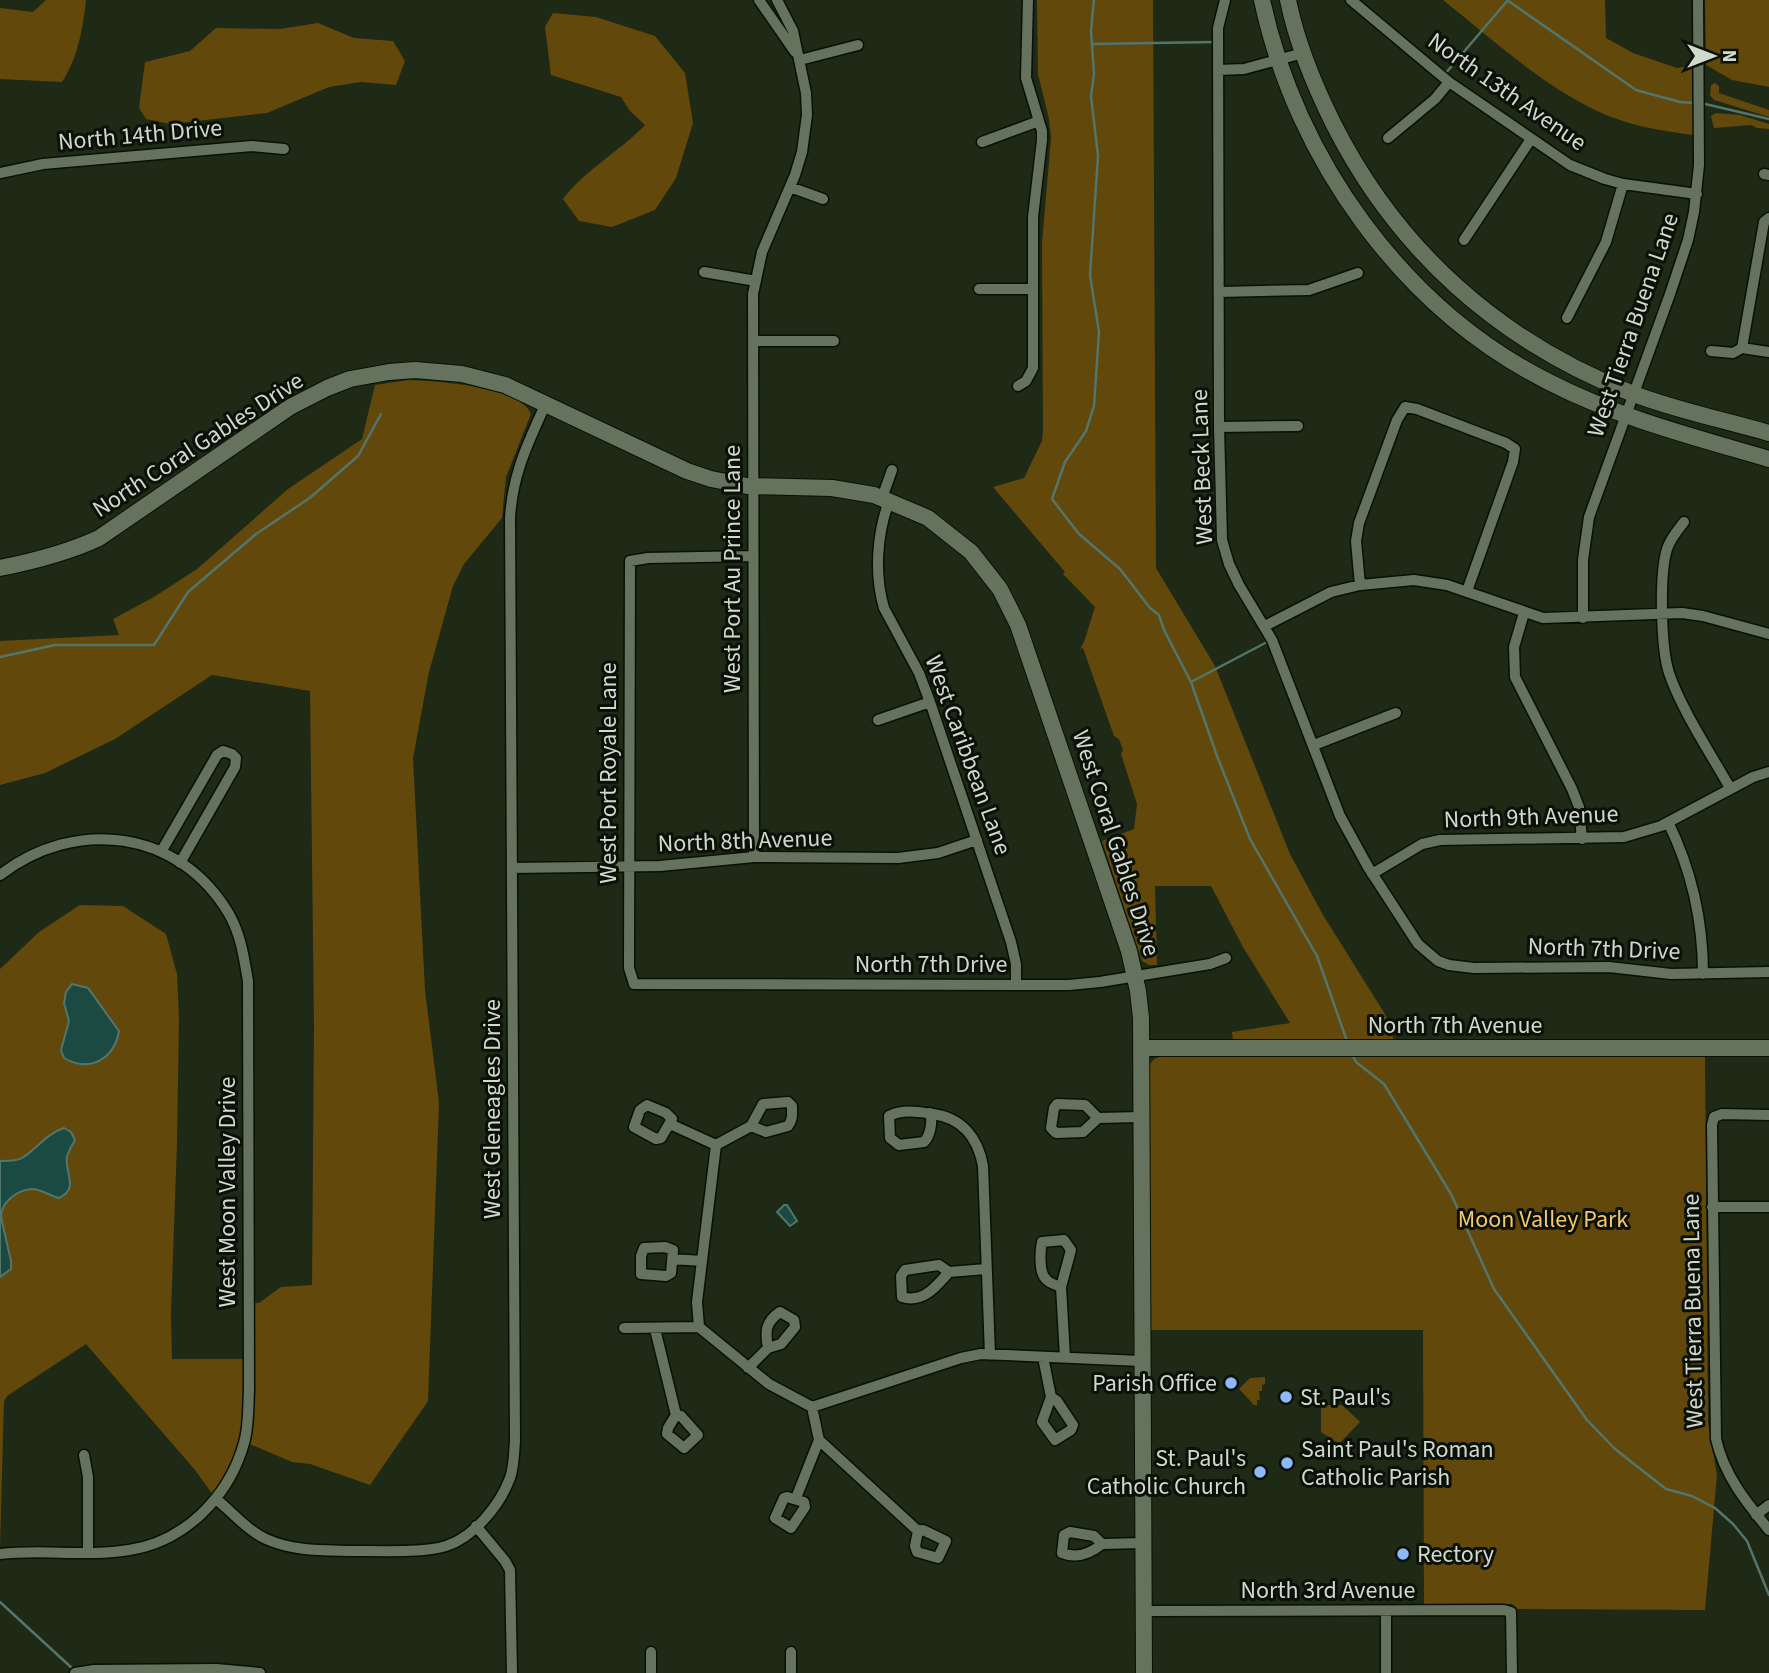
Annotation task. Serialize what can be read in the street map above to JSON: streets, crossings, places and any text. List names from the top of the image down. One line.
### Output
{"streets":{"street":["North 13th Avenue","North 14th Drive","West Tierra Buena Lane","North Coral Gables Drive","West Beck Lane","West Port Au Prince Lane","West Caribbean Lane","West Port Royale Lane","North 9th Avenue","North 8th Avenue","West Coral Gables Drive","North 7th Drive","North 7th Avenue","West Gleneagles Drive","West Moon Valley Drive","North 3rd Avenue"]},"crossings":[["North 13th Avenue","West Tierra Buena Lane"],["North Coral Gables Drive","West Coral Gables Drive"],["West Beck Lane","North 9th Avenue"],["West Beck Lane","North 7th Drive"],["West Port Au Prince Lane","West Port Royale Lane"],["West Port Au Prince Lane","North 8th Avenue"],["West Port Au Prince Lane","West Coral Gables Drive"],["West Caribbean Lane","North 8th Avenue"],["West Caribbean Lane","West Coral Gables Drive"],["West Caribbean Lane","North 7th Drive"],["West Port Royale Lane","North 8th Avenue"],["West Port Royale Lane","North 7th Drive"],["North 8th Avenue","West Gleneagles Drive"],["West Coral Gables Drive","North 7th Drive"],["West Coral Gables Drive","North 7th Avenue"],["West Coral Gables Drive","West Gleneagles Drive"],["West Coral Gables Drive","North 3rd Avenue"],["West Gleneagles Drive","West Moon Valley Drive"]],"parks":["Moon Valley Park"],"places":["Parish Office","St. Paul's","Saint Paul's Roman Catholic Parish","St. Paul's Catholic Church","Rectory"],"north":"right"}
